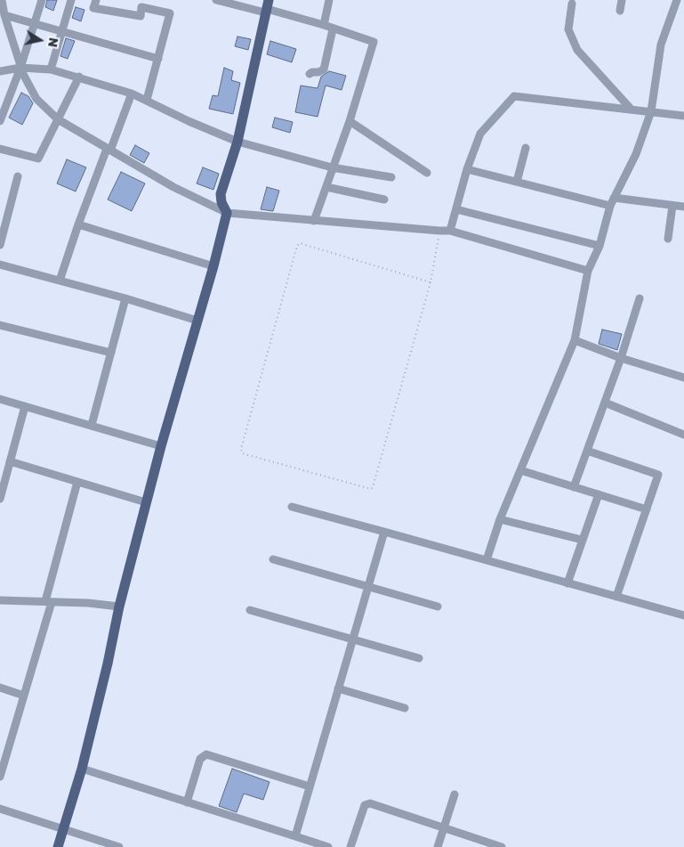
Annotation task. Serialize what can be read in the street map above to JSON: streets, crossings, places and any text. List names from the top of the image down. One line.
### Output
{"north":"right"}
